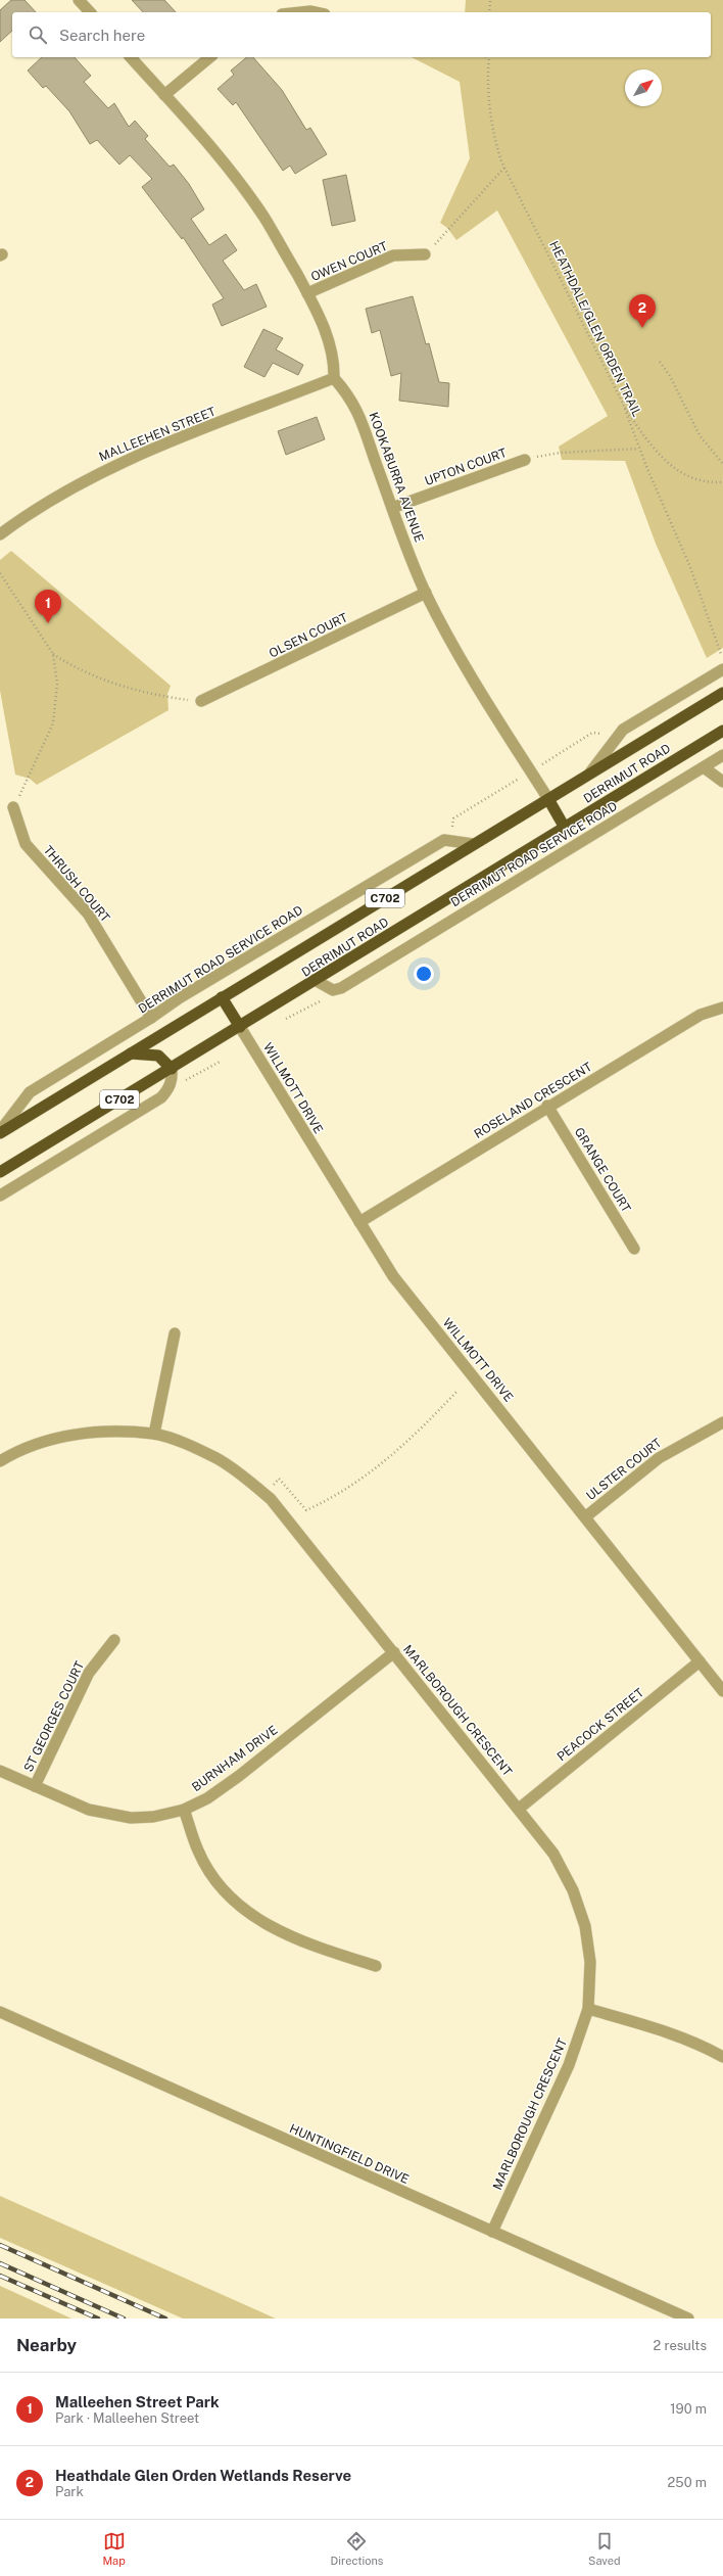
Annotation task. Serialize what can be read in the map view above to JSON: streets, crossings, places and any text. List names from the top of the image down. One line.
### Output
{"streets":{"highway":["DERRIMUT ROAD","C702"],"street":["OWEN COURT","MALLEEHEN STREET","UPTON COURT","KOOKABURRA AVENUE","OLSEN COURT","DERRIMUT ROAD SERVICE ROAD","THRUSH COURT","WILLMOTT DRIVE","ROSELAND CRESCENT","GRANGE COURT","ULSTER COURT","MARLBOROUGH CRESCENT","ST GEORGES COURT","PEACOCK STREET","BURNHAM DRIVE","HUNTINGFIELD DRIVE"],"path":["HEATHDALE/GLEN ORDEN TRAIL"]},"crossings":[["MALLEEHEN STREET","KOOKABURRA AVENUE"],["UPTON COURT","KOOKABURRA AVENUE"],["KOOKABURRA AVENUE","OLSEN COURT"],["KOOKABURRA AVENUE","DERRIMUT ROAD"],["DERRIMUT ROAD","DERRIMUT ROAD SERVICE ROAD"],["DERRIMUT ROAD","WILLMOTT DRIVE"],["DERRIMUT ROAD SERVICE ROAD","THRUSH COURT"],["WILLMOTT DRIVE","ROSELAND CRESCENT"],["WILLMOTT DRIVE","ULSTER COURT"],["WILLMOTT DRIVE","PEACOCK STREET"],["ROSELAND CRESCENT","GRANGE COURT"],["MARLBOROUGH CRESCENT","PEACOCK STREET"],["MARLBOROUGH CRESCENT","BURNHAM DRIVE"],["MARLBOROUGH CRESCENT","HUNTINGFIELD DRIVE"],["ST GEORGES COURT","BURNHAM DRIVE"]],"north":"top right","page":{"search":"Search here","pins":["2","1"],"heading":["Nearby","2 results"],"list":[{"mark":"1","name":"Malleehen Street Park","note":"Park · Malleehen Street","value":"190 m"},{"mark":"2","name":"Heathdale Glen Orden Wetlands Reserve","note":"Park","value":"250 m"}],"nav":["Map","Directions","Saved"]}}
